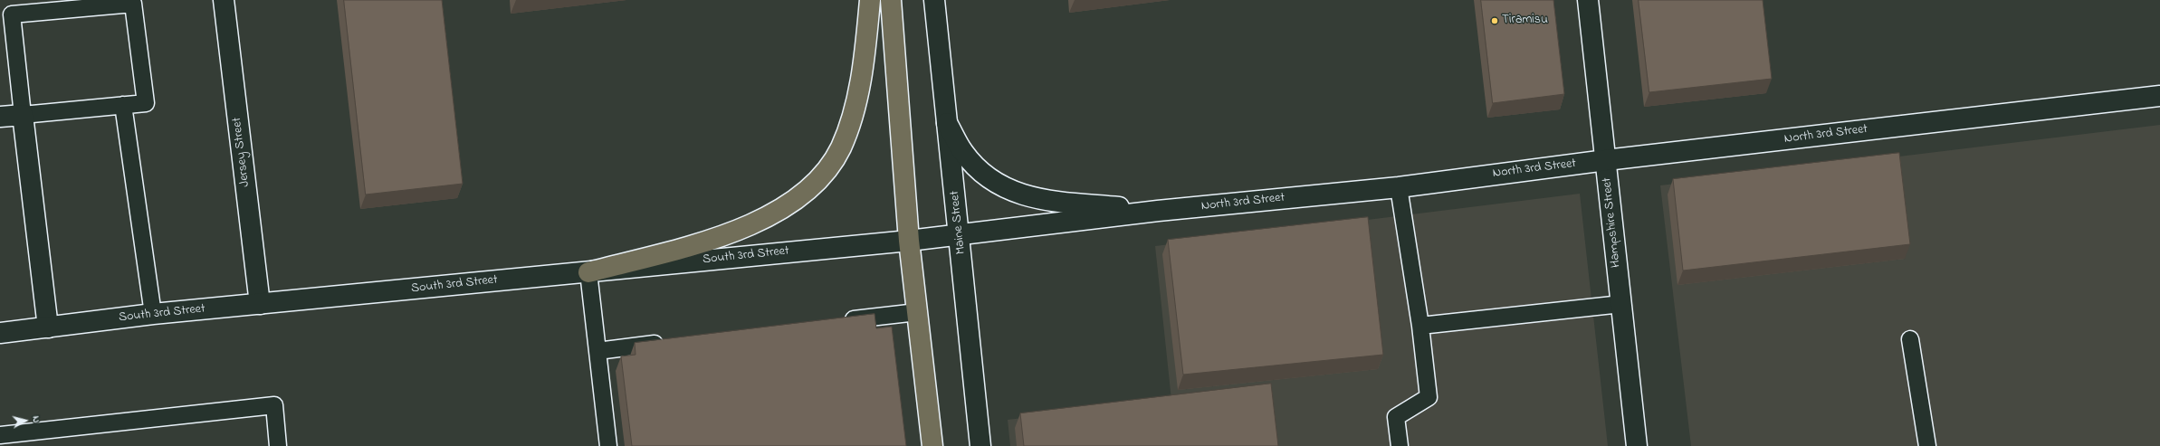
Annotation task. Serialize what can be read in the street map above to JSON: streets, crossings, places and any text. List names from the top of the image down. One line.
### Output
{"streets":{"main road":["North 3rd Street","Jersey Street","Maine Street","Hampshire Street","South 3rd Street"]},"crossings":[["North 3rd Street","Maine Street"],["North 3rd Street","Hampshire Street"],["North 3rd Street","South 3rd Street"],["Jersey Street","South 3rd Street"]],"places":["Tiramisu"],"north":"right"}
